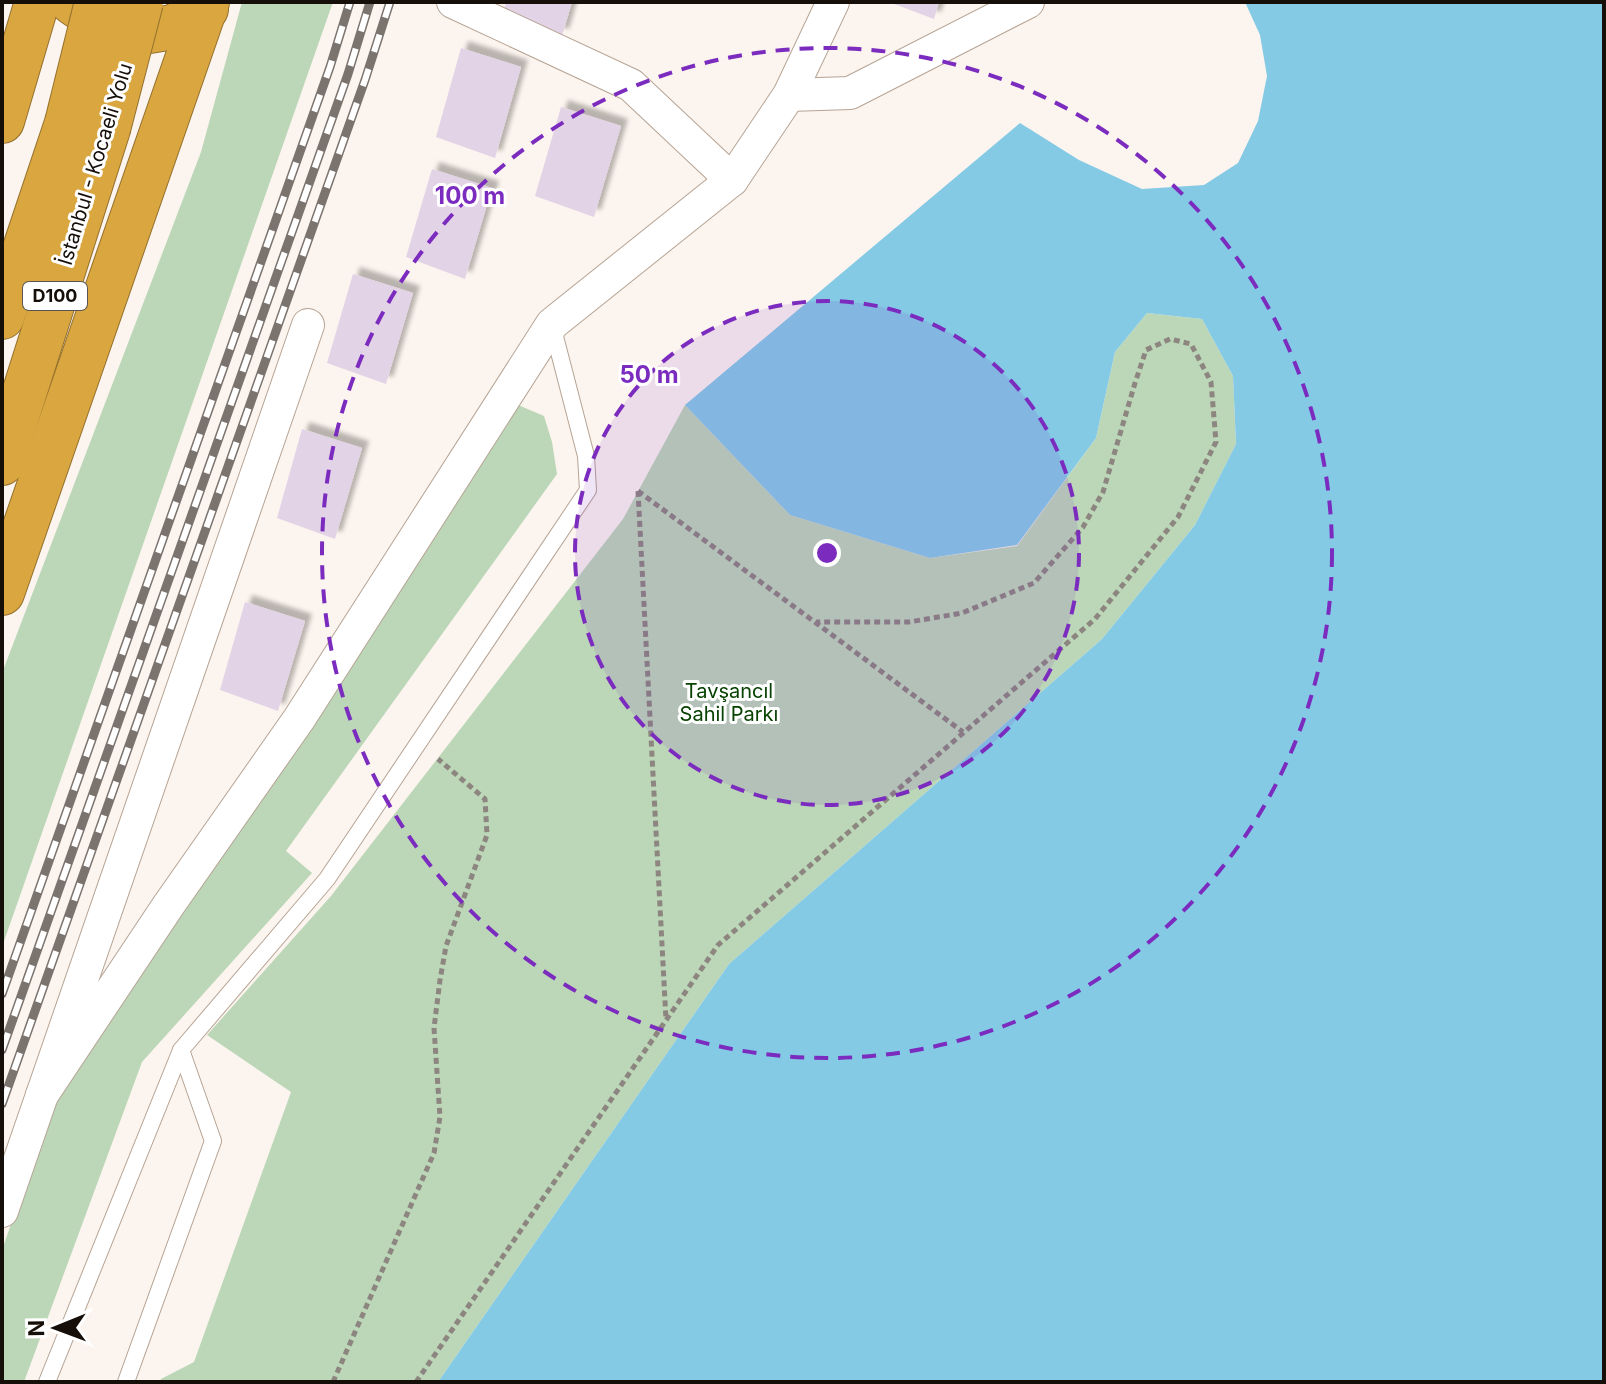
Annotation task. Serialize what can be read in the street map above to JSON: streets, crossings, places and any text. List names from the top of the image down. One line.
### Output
{"streets":{"highway":["İstanbul - Kocaeli Yolu","D100"]},"crossings":[["İstanbul - Kocaeli Yolu","D100"]],"parks":["Tavşancıl Sahil Parkı"],"north":"left","rings":["100 m","50 m"]}
